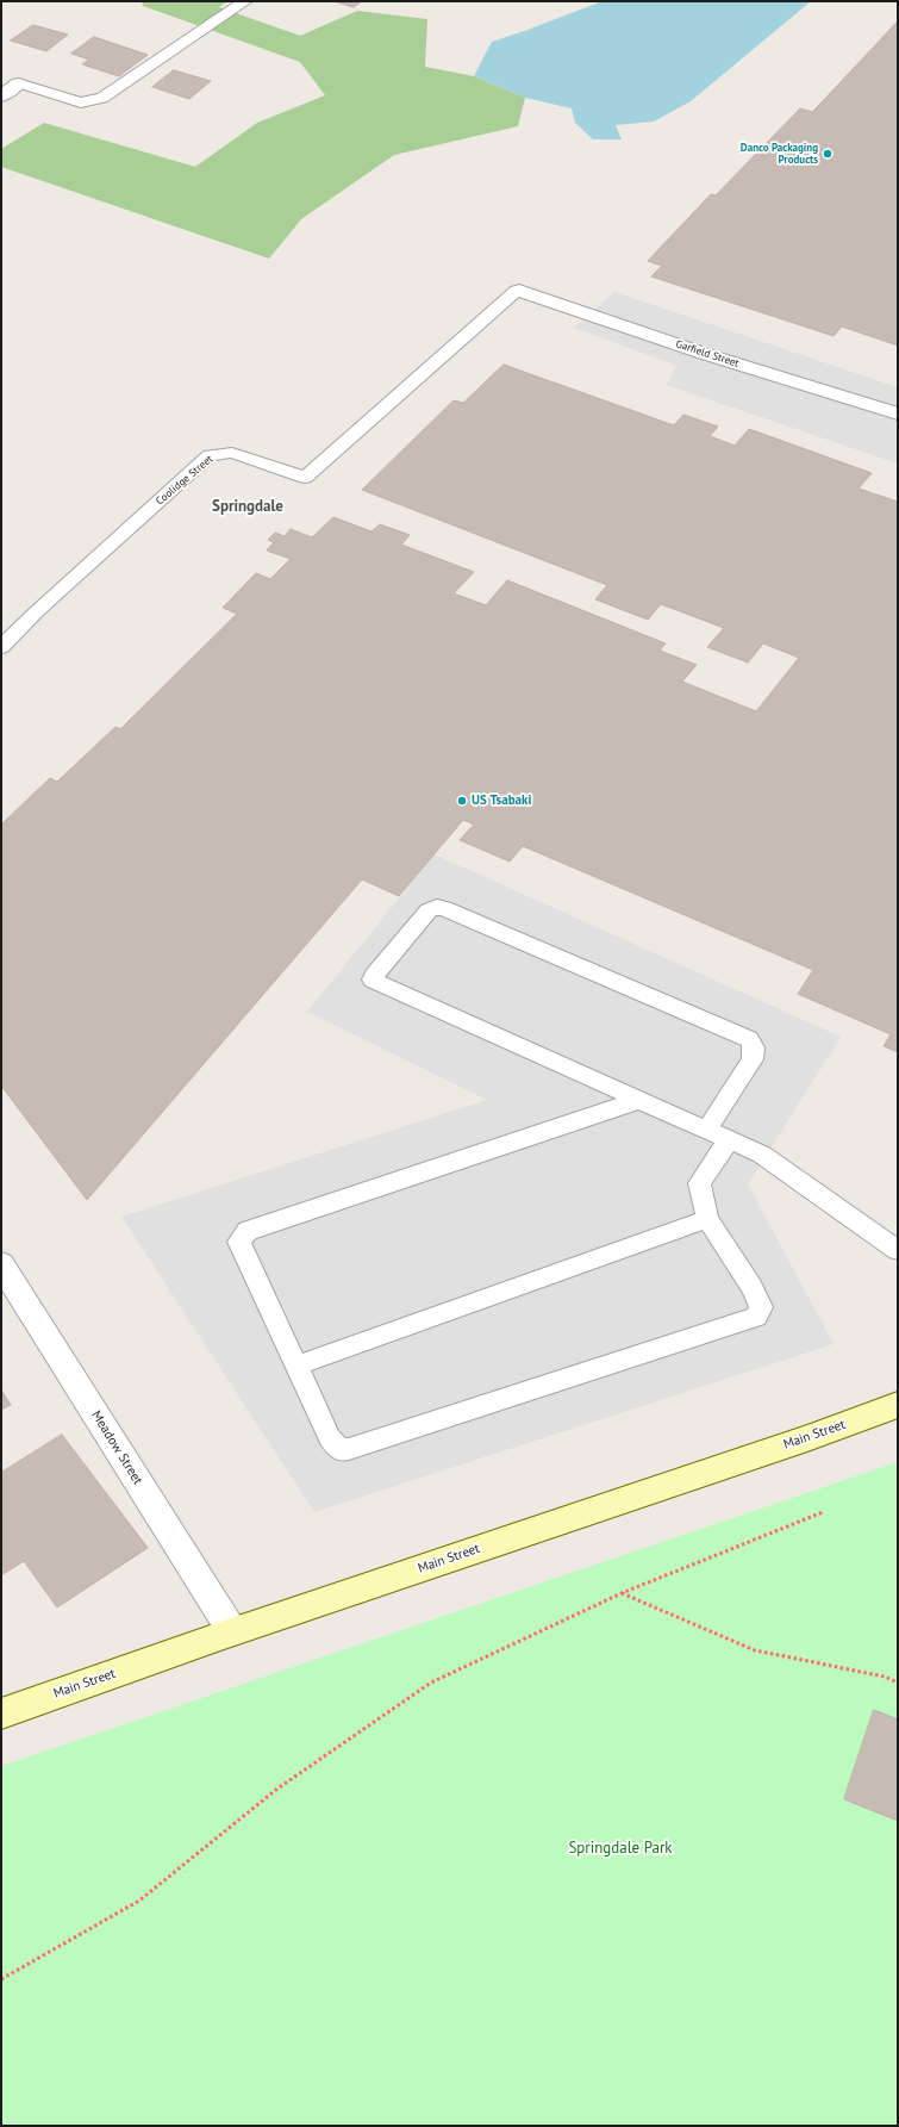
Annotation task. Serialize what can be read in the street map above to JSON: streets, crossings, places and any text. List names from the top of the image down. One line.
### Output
{"streets":{"main road":["Main Street"],"street":["Garfield Street","Meadow Street"],"lane":["Coolidge Street"]},"crossings":[["Garfield Street","Coolidge Street"],["Main Street","Meadow Street"]],"districts":["Springdale"],"parks":["Springdale Park"],"places":["Danco Packaging Products","US Tsabaki"]}
